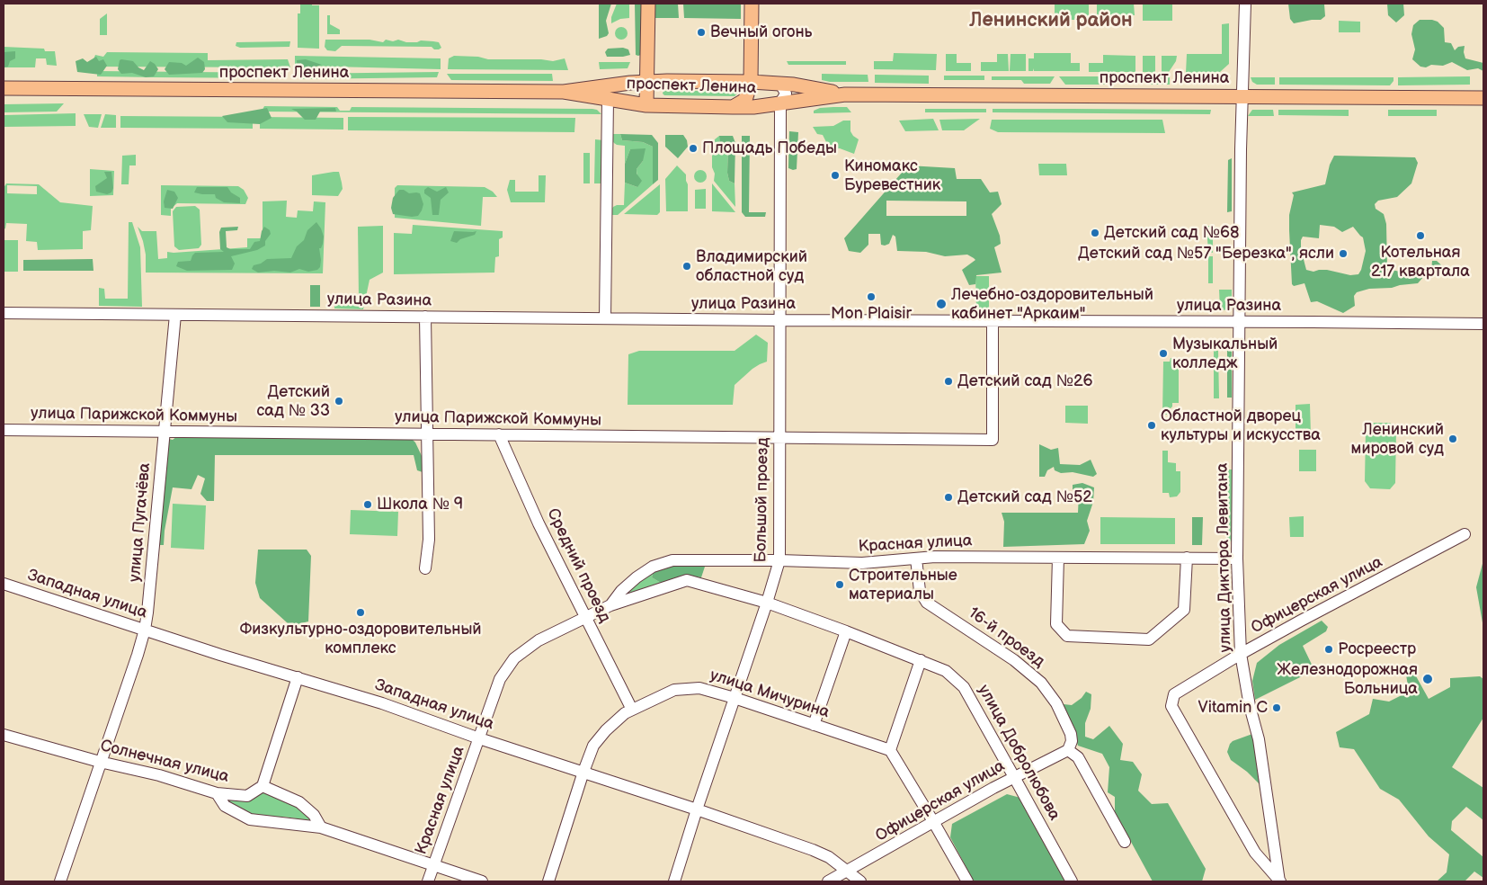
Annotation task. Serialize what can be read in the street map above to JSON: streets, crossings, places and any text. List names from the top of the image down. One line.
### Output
{"streets":{"main road":["проспект Ленина"],"street":["улица Разина","улица Парижской Коммуны","Большой проезд","улица Пугачёва","Красная улица","улица Диктора Левитана","Средний проезд","Западная улица","Офицерская улица","16-й проезд","улица Мичурина","улица Добролюбова","Солнечная улица"]},"crossings":[["проспект Ленина","Большой проезд"],["проспект Ленина","улица Диктора Левитана"],["улица Разина","улица Парижской Коммуны"],["улица Разина","Большой проезд"],["улица Разина","улица Пугачёва"],["улица Разина","улица Диктора Левитана"],["улица Парижской Коммуны","Большой проезд"],["улица Парижской Коммуны","улица Пугачёва"],["улица Парижской Коммуны","Средний проезд"],["Большой проезд","Красная улица"],["Большой проезд","Западная улица"],["Большой проезд","улица Мичурина"],["Большой проезд","улица Добролюбова"],["улица Пугачёва","Западная улица"],["улица Пугачёва","Солнечная улица"],["Красная улица","улица Диктора Левитана"],["Красная улица","Средний проезд"],["Красная улица","Западная улица"],["Красная улица","16-й проезд"],["Красная улица","улица Добролюбова"],["улица Диктора Левитана","Офицерская улица"],["Средний проезд","улица Мичурина"],["Западная улица","Офицерская улица"],["Западная улица","улица Мичурина"],["Офицерская улица","16-й проезд"],["Офицерская улица","улица Добролюбова"]],"districts":["Ленинский район"],"places":["Вечный огонь","Площадь Победы","Киномакс Буревестник","Детский сад №68","Котельная 217 квартала","Детский сад №57 \"Березка\", ясли","Владимирский областной суд","Mon Plaisir","Лечебно-оздоровительный кабинет \"Аркаим\"","Музыкальный колледж","Детский сад №26","Детский сад № 33","Областной дворец культуры и искусства","Ленинский мировой суд","Детский сад №52","Школа № 9","Строительные материалы","Физкультурно-оздоровительный комплекс","Росреестр","Железнодорожная Больница","Vitamin C"]}
